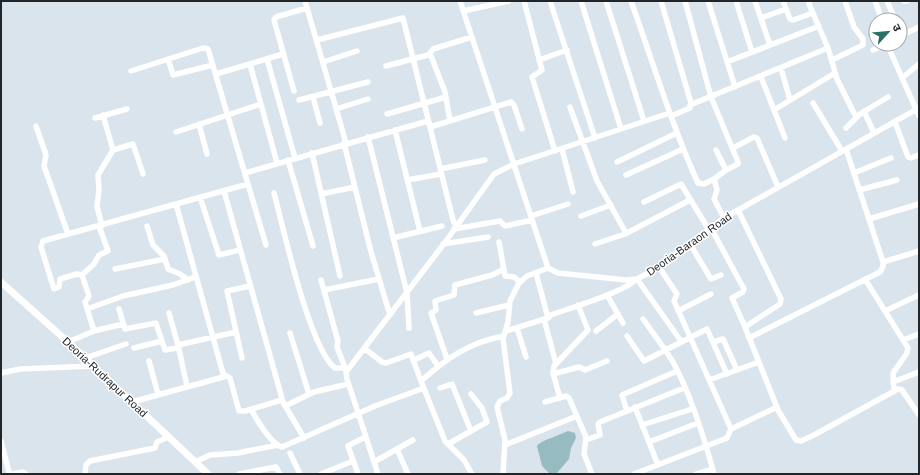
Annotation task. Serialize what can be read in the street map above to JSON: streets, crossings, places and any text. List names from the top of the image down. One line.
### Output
{"streets":{"main road":["Deoria-Rudrapur Road"],"street":["Deoria-Baraon Road"]},"north":"top right"}
